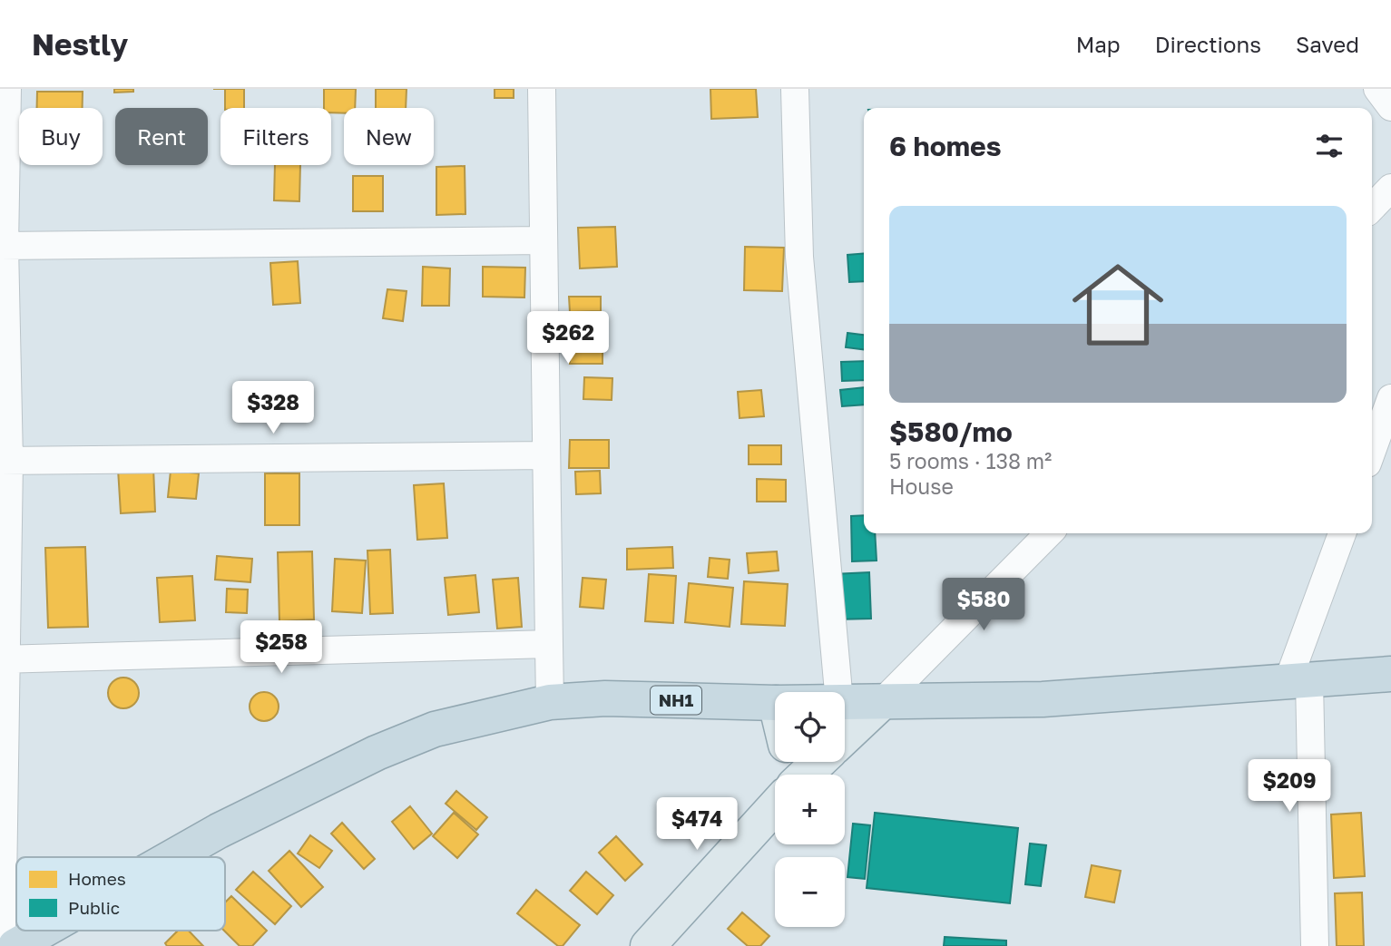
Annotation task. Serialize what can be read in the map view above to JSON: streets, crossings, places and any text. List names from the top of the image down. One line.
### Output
{"streets":{"highway":["NH1"]},"legend":["Homes","Public"],"page":{"header":"Nestly","nav":["Map","Directions","Saved"],"chip":["Buy","Rent","Filters","New"],"heading":"6 homes","list":[{"name":"$580/mo","note":"5 rooms · 138 m² · House"}],"price":["$262","$328","$580","$258","$209","$474"],"map_buttons":["+","−"]}}
